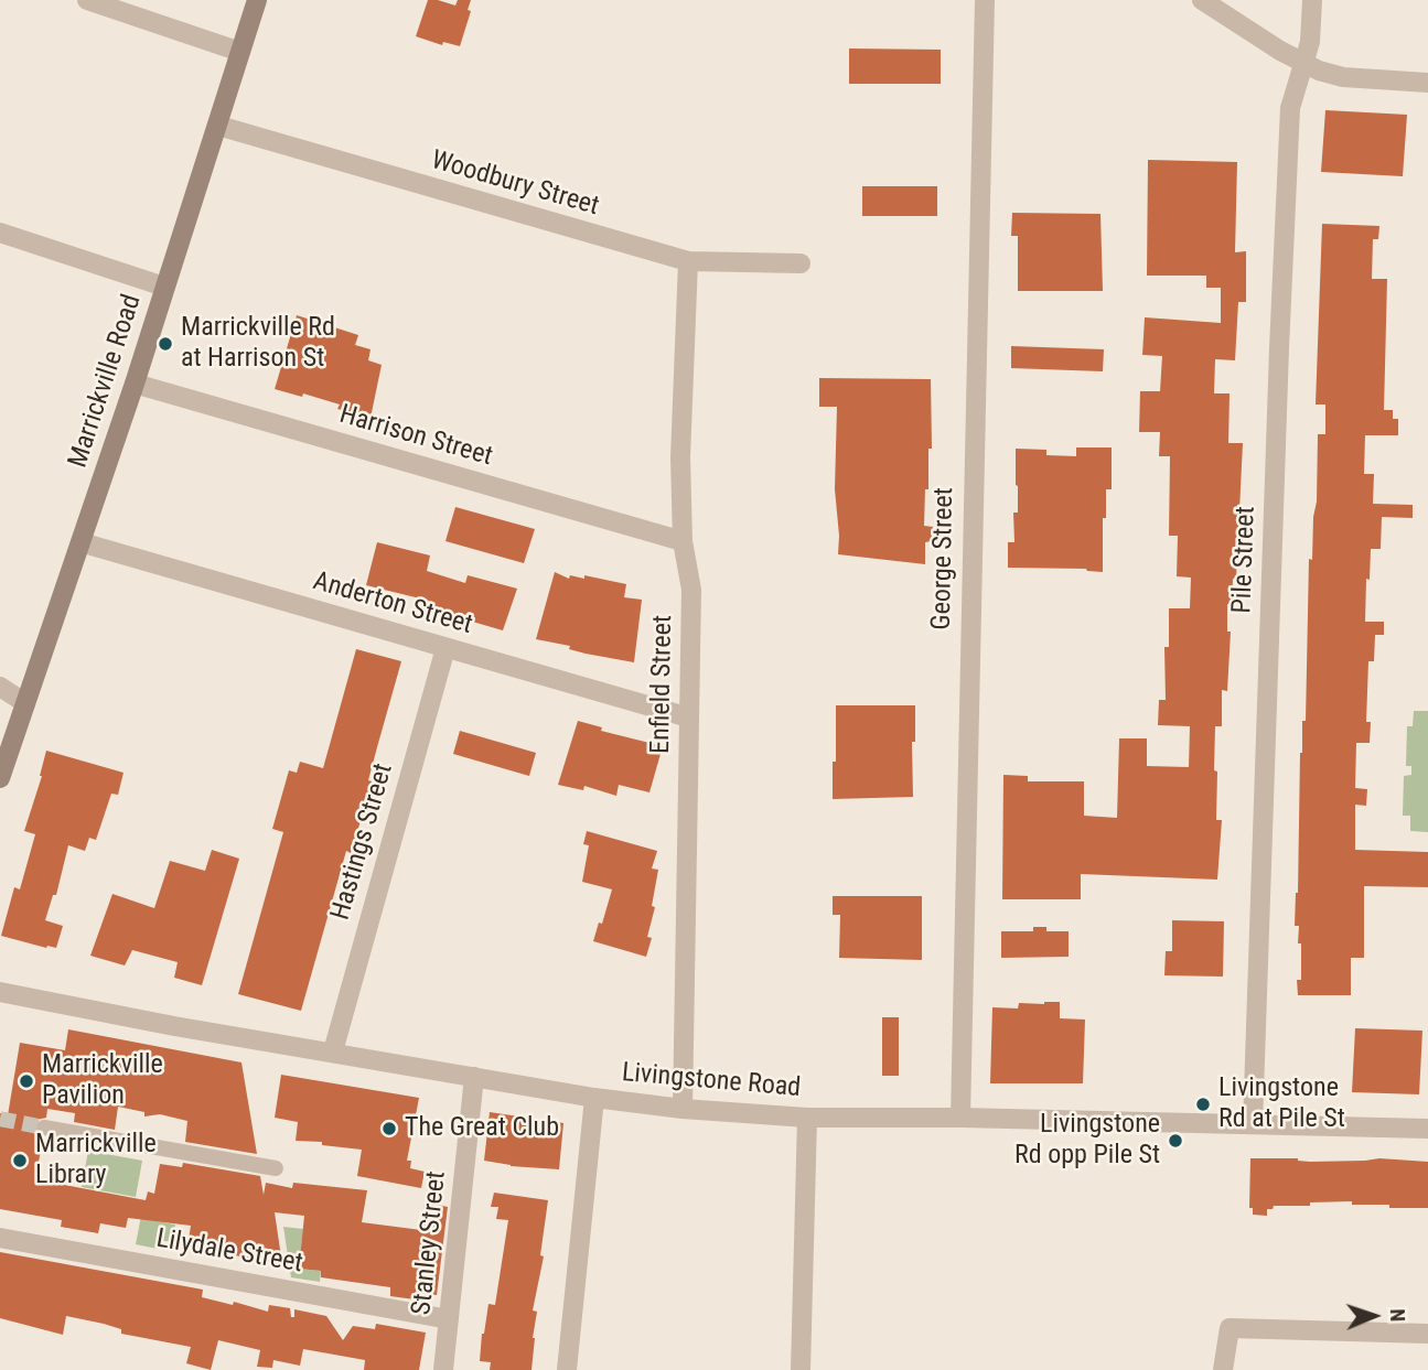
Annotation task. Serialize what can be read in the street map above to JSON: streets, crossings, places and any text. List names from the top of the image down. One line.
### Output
{"streets":{"main road":["Marrickville Road"],"street":["Woodbury Street","Harrison Street","George Street","Pile Street","Anderton Street","Enfield Street","Hastings Street","Livingstone Road","Stanley Street","Lilydale Street"]},"crossings":[["Woodbury Street","Marrickville Road"],["Woodbury Street","Enfield Street"],["Marrickville Road","Harrison Street"],["Marrickville Road","Anderton Street"],["Harrison Street","Enfield Street"],["George Street","Livingstone Road"],["Pile Street","Livingstone Road"],["Anderton Street","Enfield Street"],["Anderton Street","Hastings Street"],["Enfield Street","Livingstone Road"],["Hastings Street","Livingstone Road"],["Livingstone Road","Stanley Street"],["Stanley Street","Lilydale Street"]],"places":["Marrickville Rd at Harrison St","Marrickville Pavilion","Livingstone Rd at Pile St","The Great Club","Livingstone Rd opp Pile St","Marrickville Library"],"north":"right"}
